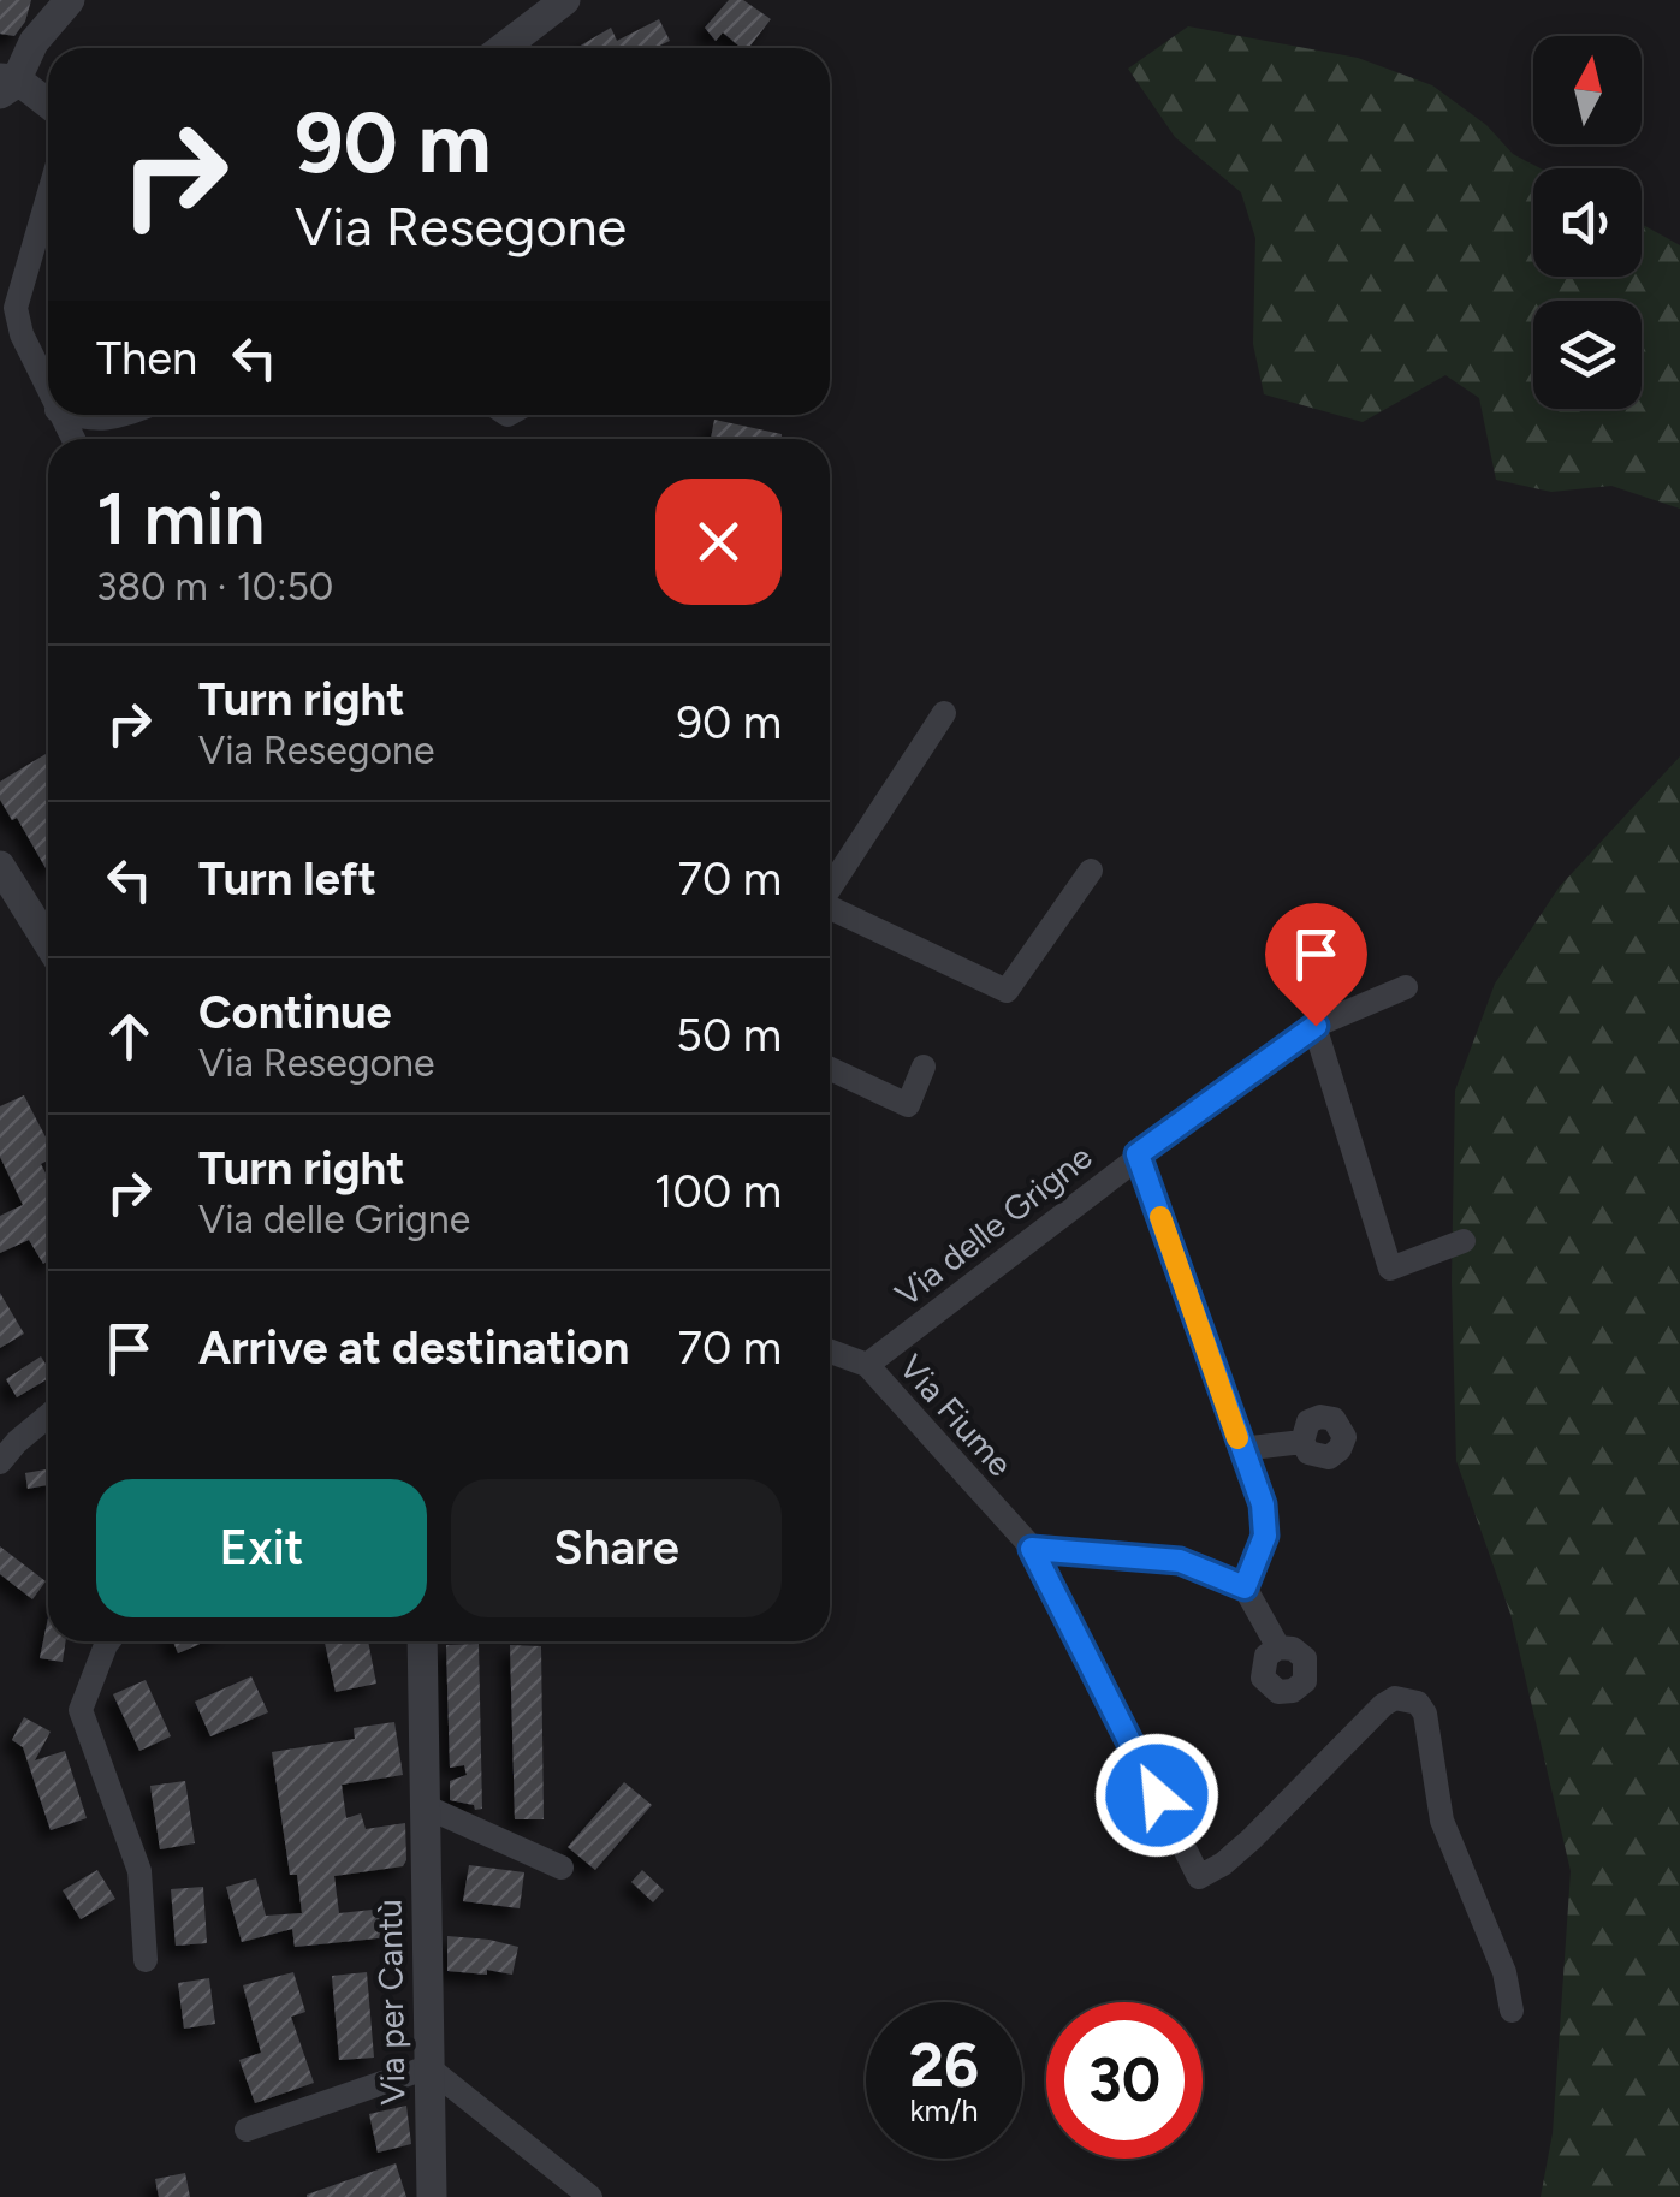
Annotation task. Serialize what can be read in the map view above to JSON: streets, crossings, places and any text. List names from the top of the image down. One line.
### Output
{"streets":{"street":["Via delle Grigne","Via Fiume","Via per Cantù"]},"crossings":[["Via delle Grigne","Via Fiume"]],"north":"top","page":{"turn":["90 m","Via Resegone"],"then":"Then","heading":["1 min","380 m · 10:50"],"list":[{"name":"Turn right","note":"Via Resegone","value":"90 m"},{"name":"Turn left","value":"70 m"},{"name":"Continue","note":"Via Resegone","value":"50 m"},{"name":"Turn right","note":"Via delle Grigne","value":"100 m"},{"name":"Arrive at destination","value":"70 m"}],"buttons":["Exit","Share"],"speed":"26 km/h","limit":"30"}}
